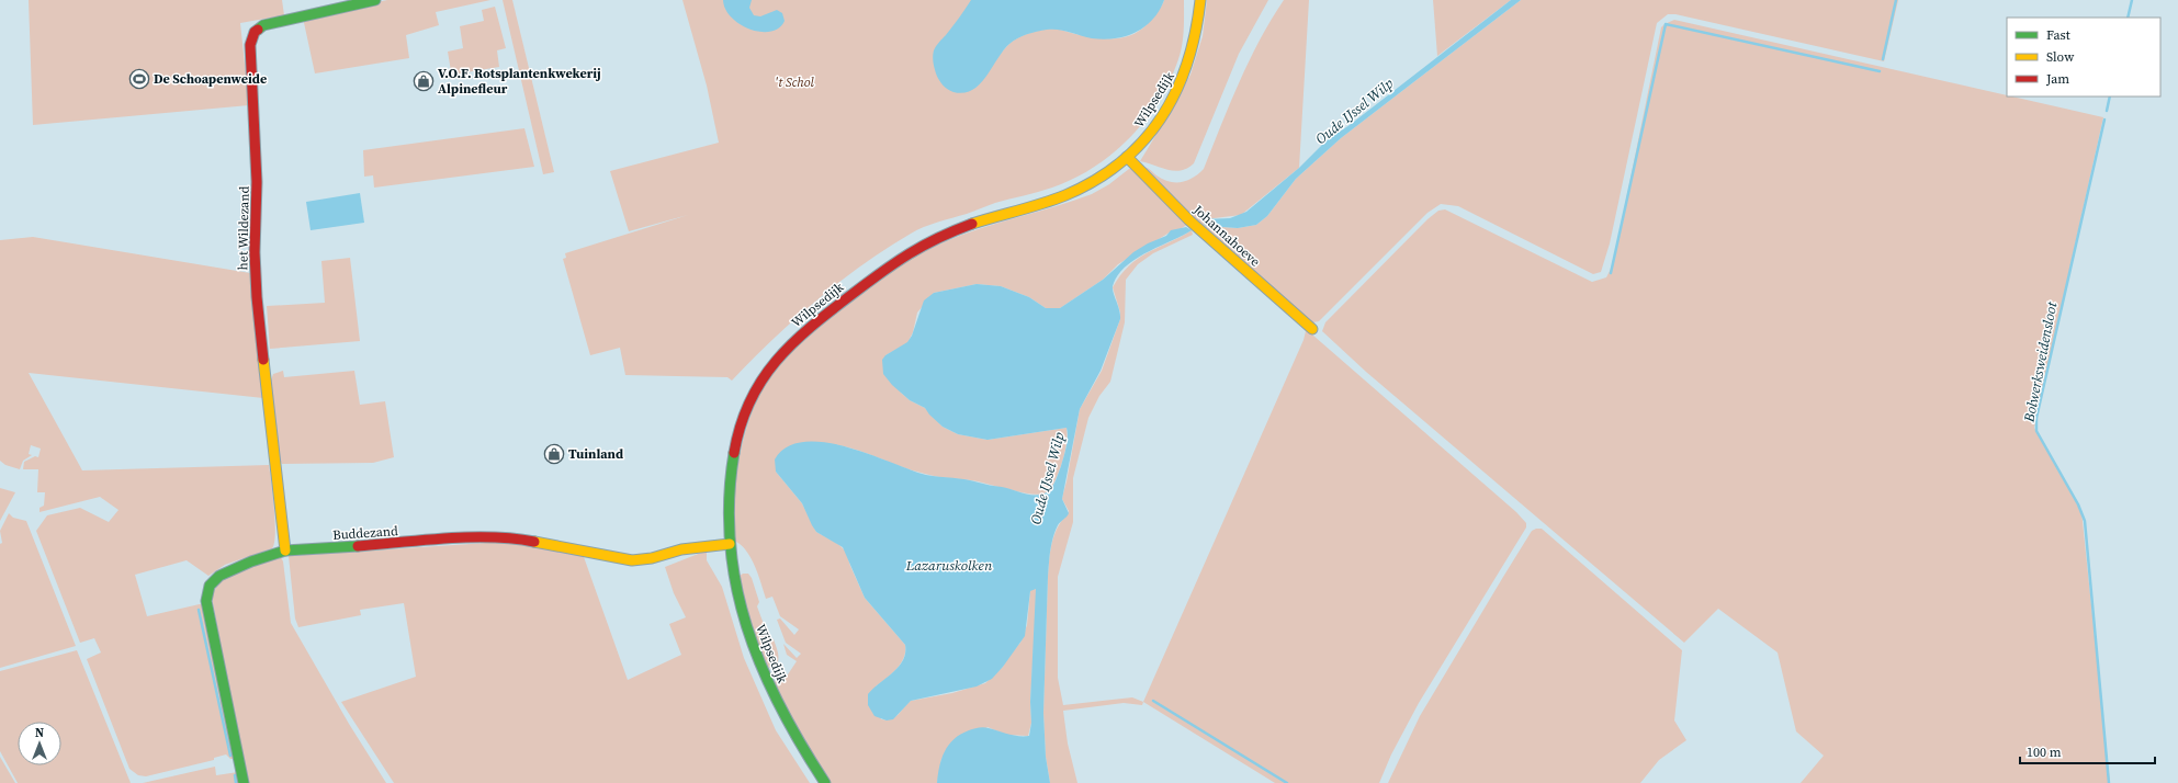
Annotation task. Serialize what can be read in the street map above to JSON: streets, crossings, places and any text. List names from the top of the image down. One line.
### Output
{"streets":{"street":["Wilpsedijk","het Wildezand","Johannahoeve","Buddezand"]},"crossings":[["Wilpsedijk","Johannahoeve"],["Wilpsedijk","Buddezand"],["het Wildezand","Buddezand"]],"water":["Oude IJssel Wilp","Bolwerksweidensloot","Lazaruskolken"],"parks":["'t Schol"],"places":{"sports":["De Schoapenweide"],"shop":["V.O.F. Rotsplantenkwekerij Alpinefleur","Tuinland"]},"legend":["Fast","Slow","Jam"],"scale_bar":"100 m","north":"top"}
